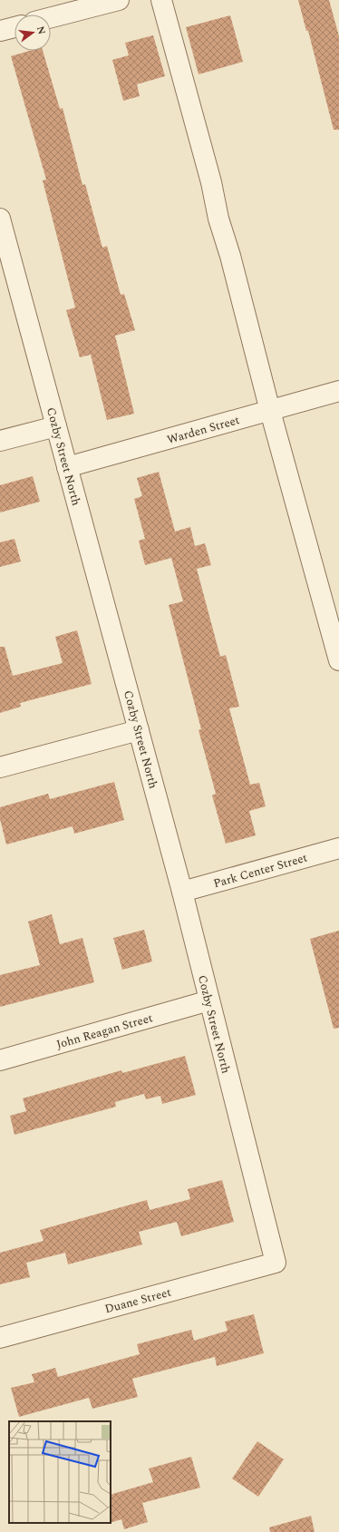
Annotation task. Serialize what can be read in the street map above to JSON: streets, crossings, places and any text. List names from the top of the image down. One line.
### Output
{"streets":{"street":["Warden Street","Cozby Street North","Park Center Street","John Reagan Street","Duane Street"]},"crossings":[["Warden Street","Cozby Street North"],["Cozby Street North","Park Center Street"],["Cozby Street North","John Reagan Street"],["Cozby Street North","Duane Street"]],"north":"right"}
